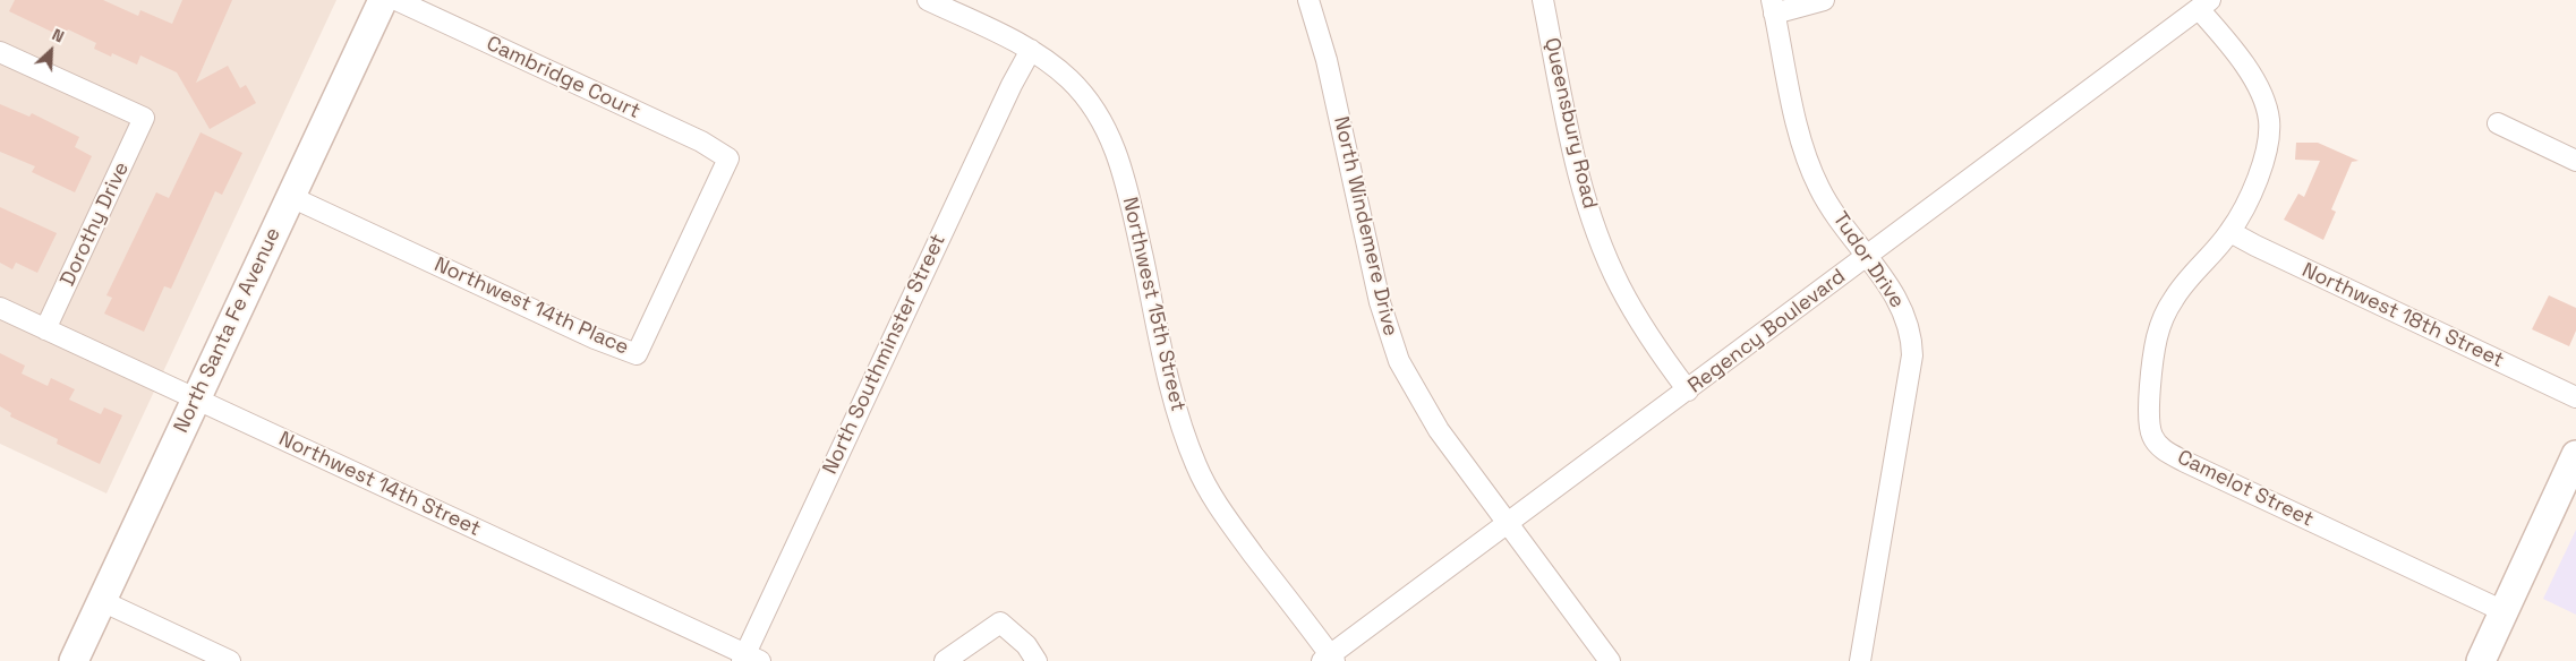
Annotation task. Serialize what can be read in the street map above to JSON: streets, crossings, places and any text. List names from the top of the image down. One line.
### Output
{"streets":{"main road":["North Santa Fe Avenue"],"street":["Cambridge Court","Queensbury Road","Dorothy Drive","North Windemere Drive","Tudor Drive","Northwest 15th Street","Northwest 14th Place","Northwest 18th Street","Regency Boulevard","North Southminster Street","Northwest 14th Street","Camelot Street"]},"crossings":[["Cambridge Court","Northwest 14th Place"],["Queensbury Road","Regency Boulevard"],["Dorothy Drive","Northwest 14th Street"],["North Windemere Drive","Regency Boulevard"],["Tudor Drive","Regency Boulevard"],["Northwest 15th Street","Regency Boulevard"],["Northwest 15th Street","North Southminster Street"],["Northwest 14th Place","North Santa Fe Avenue"],["Northwest 18th Street","Camelot Street"],["North Santa Fe Avenue","Northwest 14th Street"],["Regency Boulevard","Camelot Street"],["North Southminster Street","Northwest 14th Street"]],"north":"top right"}
